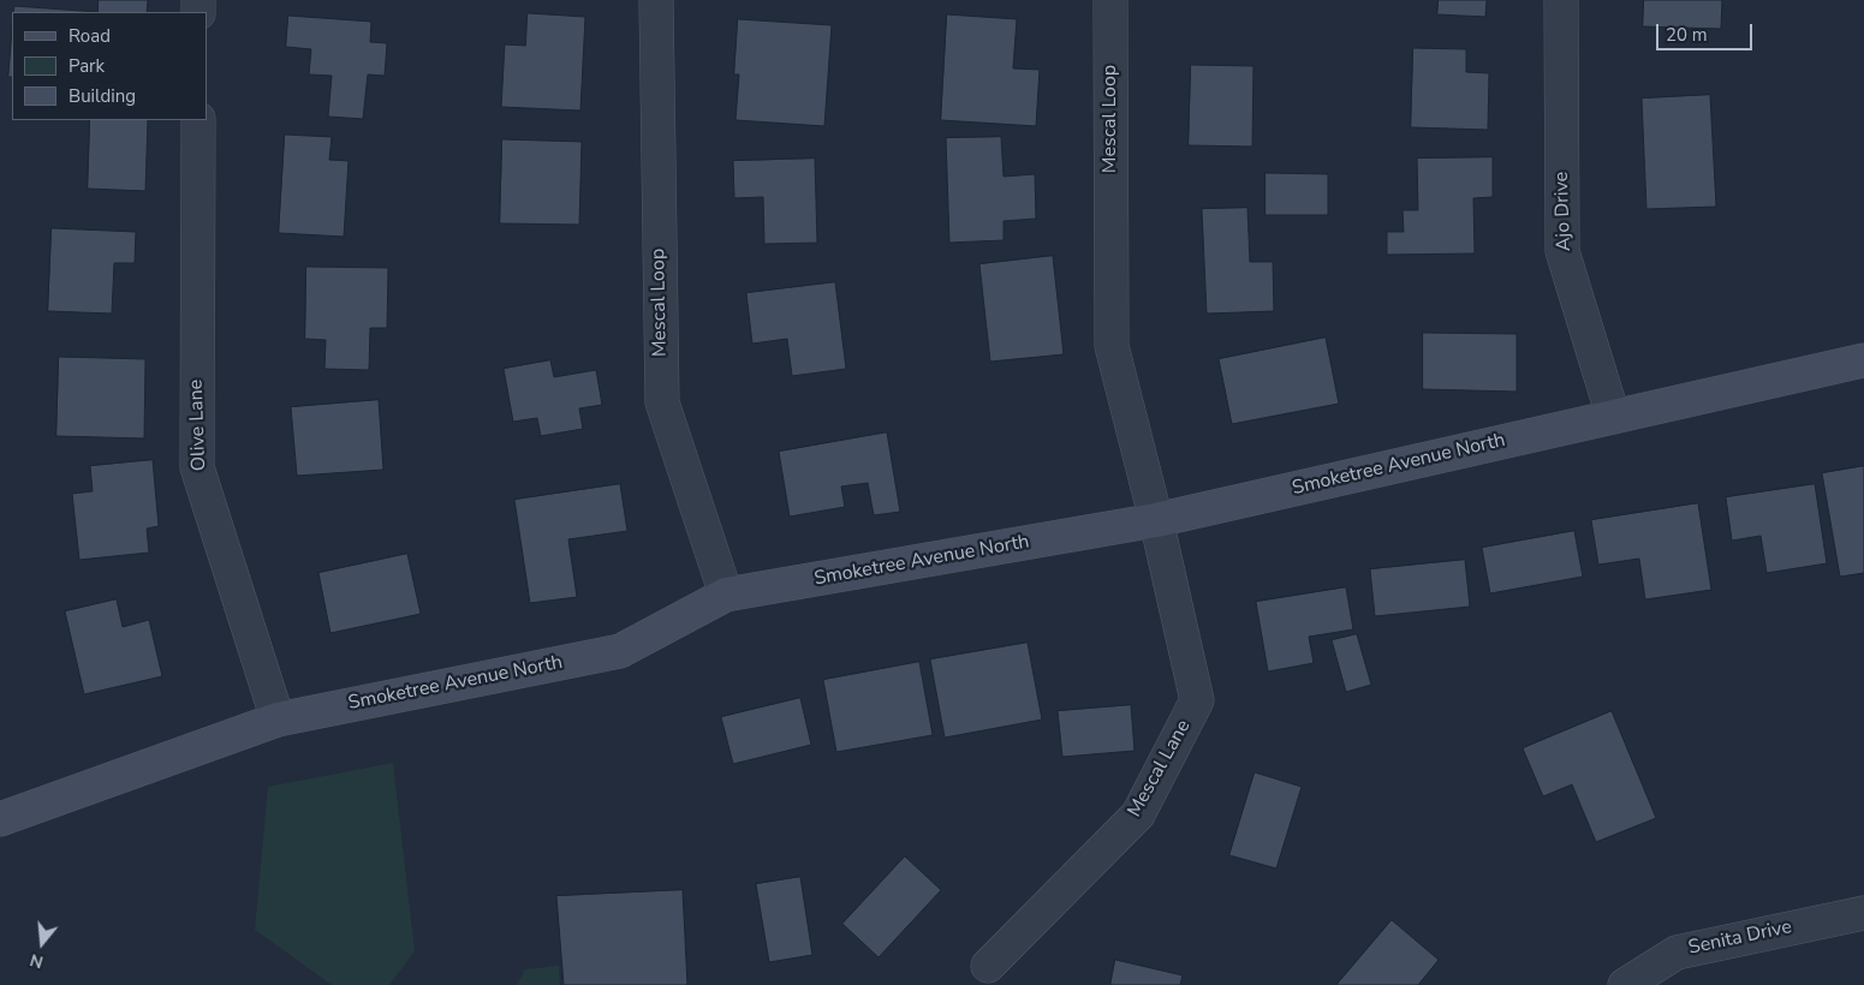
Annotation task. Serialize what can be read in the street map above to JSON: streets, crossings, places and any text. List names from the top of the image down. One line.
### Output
{"streets":{"street":["Mescal Loop","Ajo Drive","Olive Lane","Smoketree Avenue North","Mescal Lane","Senita Drive"]},"crossings":[["Mescal Loop","Smoketree Avenue North"],["Mescal Loop","Mescal Lane"],["Ajo Drive","Smoketree Avenue North"],["Olive Lane","Smoketree Avenue North"],["Smoketree Avenue North","Mescal Lane"]],"legend":["Road","Park","Building"],"scale_bar":"20 m","north":"bottom"}
